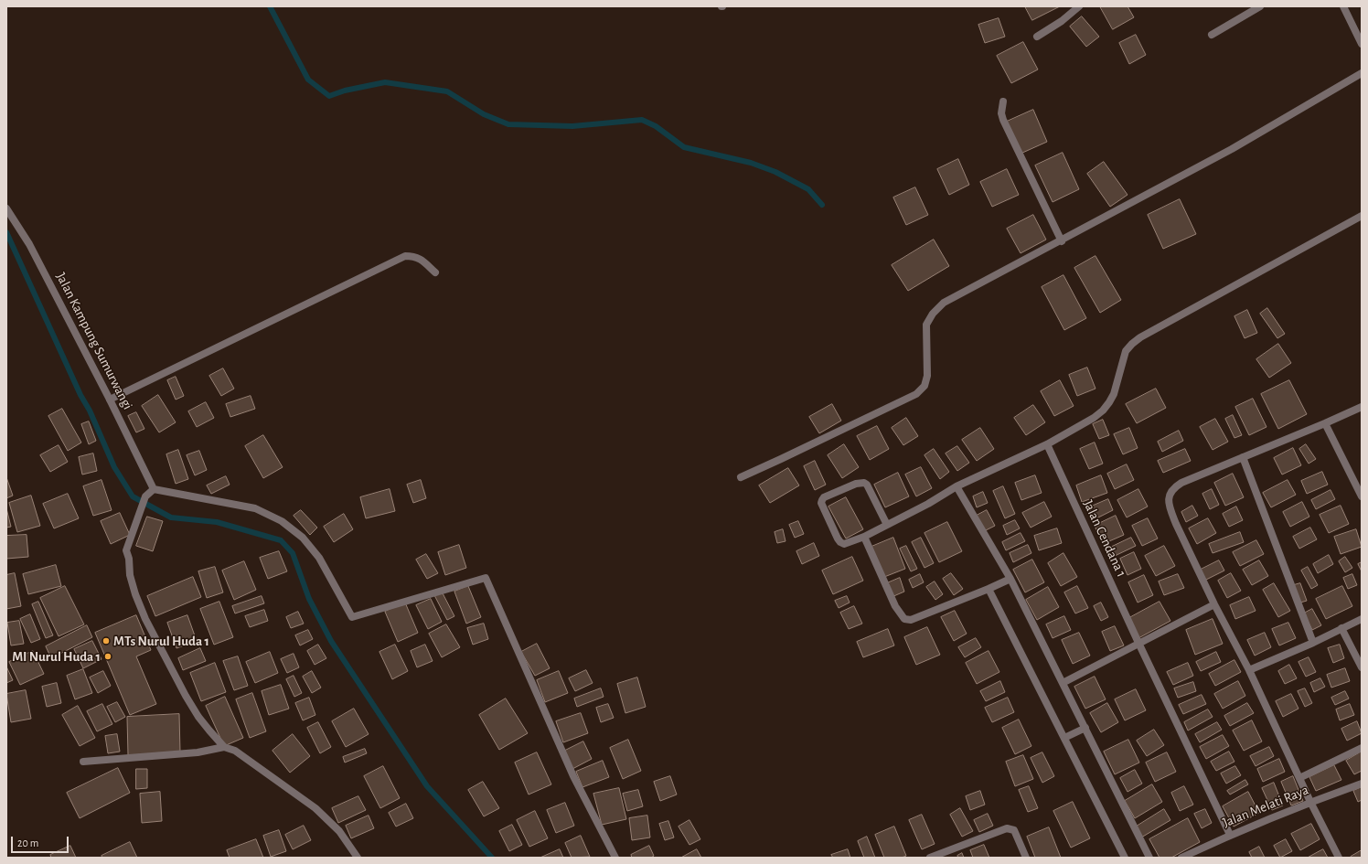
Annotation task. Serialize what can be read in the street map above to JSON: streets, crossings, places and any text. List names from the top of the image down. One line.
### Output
{"streets":{"street":["Jalan Kampung Sumurwangi","Jalan Cendana 1","Jalan Melati Raya"]},"crossings":[["Jalan Cendana 1","Jalan Melati Raya"]],"places":["MTs Nurul Huda 1","MI Nurul Huda 1"],"scale_bar":"20 m"}
